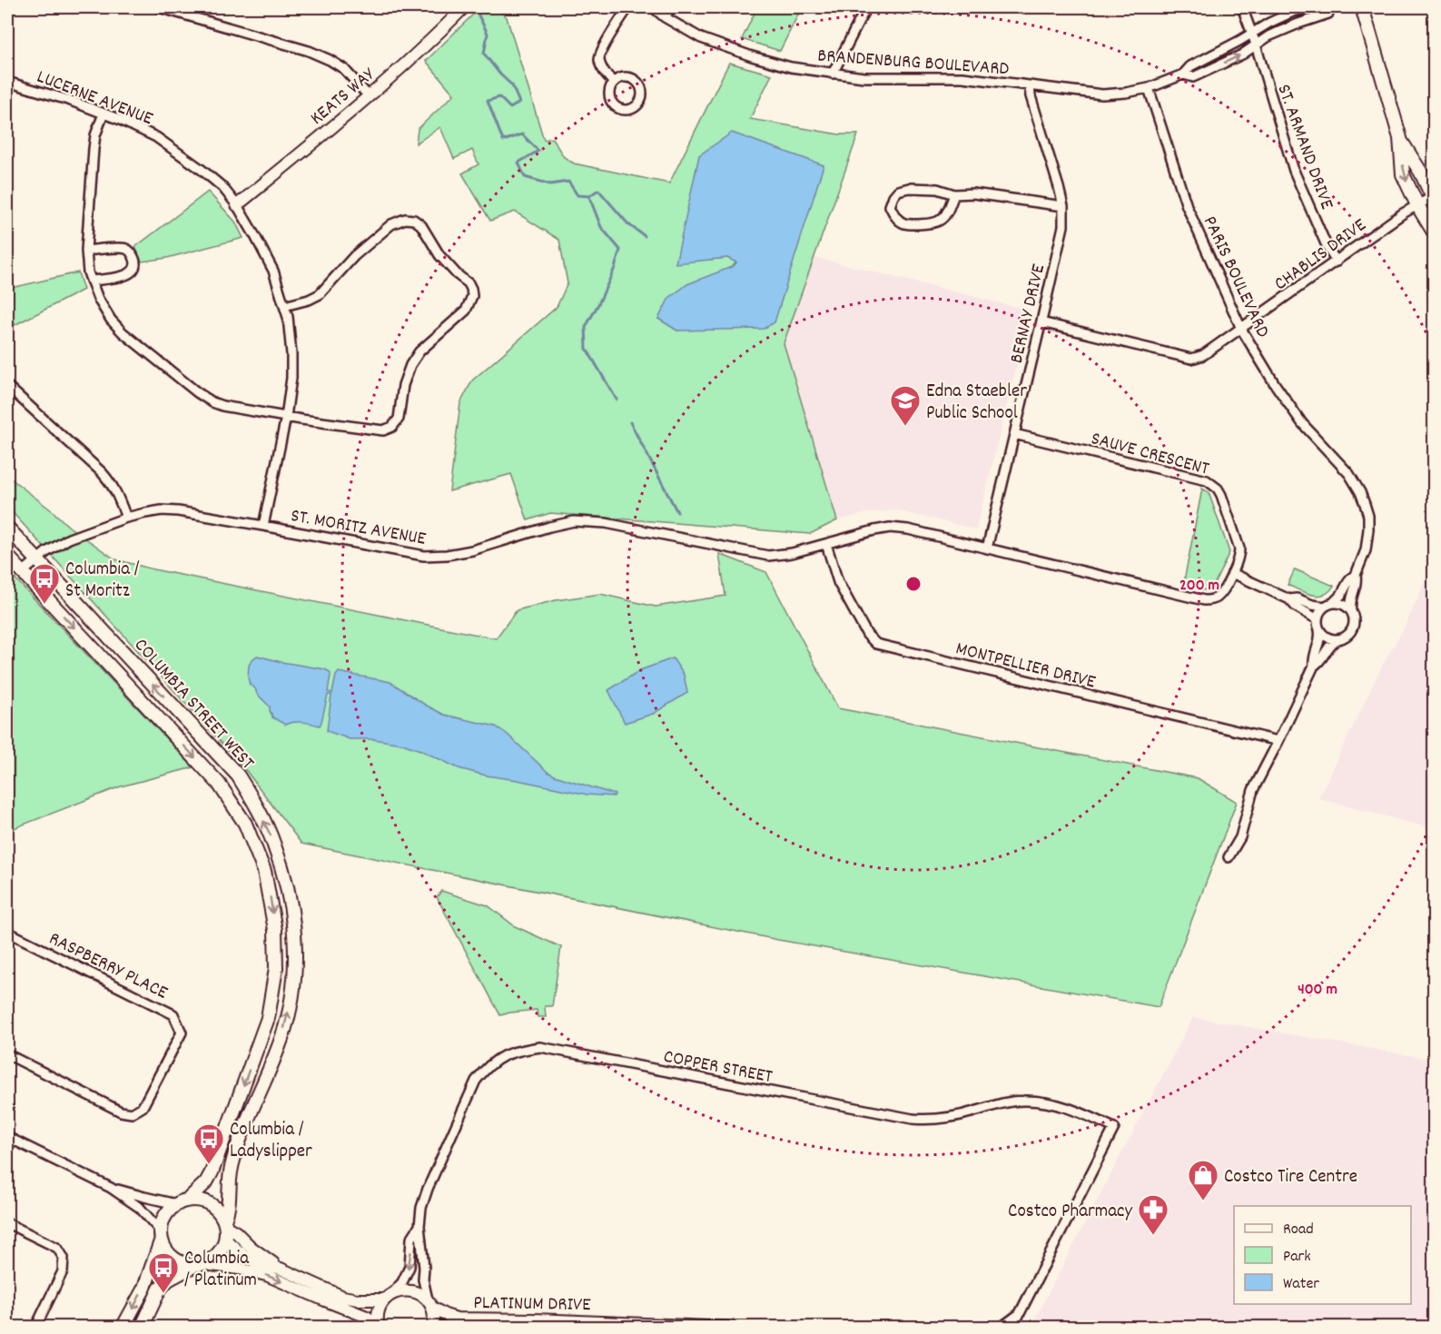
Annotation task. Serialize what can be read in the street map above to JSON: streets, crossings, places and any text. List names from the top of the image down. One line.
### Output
{"streets":{"main road":["COLUMBIA STREET WEST"],"street":["BRANDENBURG BOULEVARD","KEATS WAY","LUCERNE AVENUE","ST. ARMAND DRIVE","CHABLIS DRIVE","PARIS BOULEVARD","BERNAY DRIVE","SAUVE CRESCENT","ST. MORITZ AVENUE","MONTPELLIER DRIVE","RASPBERRY PLACE","COPPER STREET","PLATINUM DRIVE"]},"crossings":[["BRANDENBURG BOULEVARD","ST. ARMAND DRIVE"],["BRANDENBURG BOULEVARD","PARIS BOULEVARD"],["BRANDENBURG BOULEVARD","BERNAY DRIVE"],["KEATS WAY","LUCERNE AVENUE"],["LUCERNE AVENUE","ST. MORITZ AVENUE"],["ST. ARMAND DRIVE","CHABLIS DRIVE"],["CHABLIS DRIVE","PARIS BOULEVARD"],["CHABLIS DRIVE","BERNAY DRIVE"],["BERNAY DRIVE","SAUVE CRESCENT"],["BERNAY DRIVE","ST. MORITZ AVENUE"],["SAUVE CRESCENT","ST. MORITZ AVENUE"],["ST. MORITZ AVENUE","MONTPELLIER DRIVE"],["ST. MORITZ AVENUE","COLUMBIA STREET WEST"]],"places":{"school or university":["Edna Staebler Public School"],"bus stop":["Columbia / St Moritz","Columbia / Ladyslipper","Columbia / Platinum"],"shop":["Costco Tire Centre"],"pharmacy":["Costco Pharmacy"]},"legend":["Road","Park","Water"],"rings":["200 m","400 m"]}
